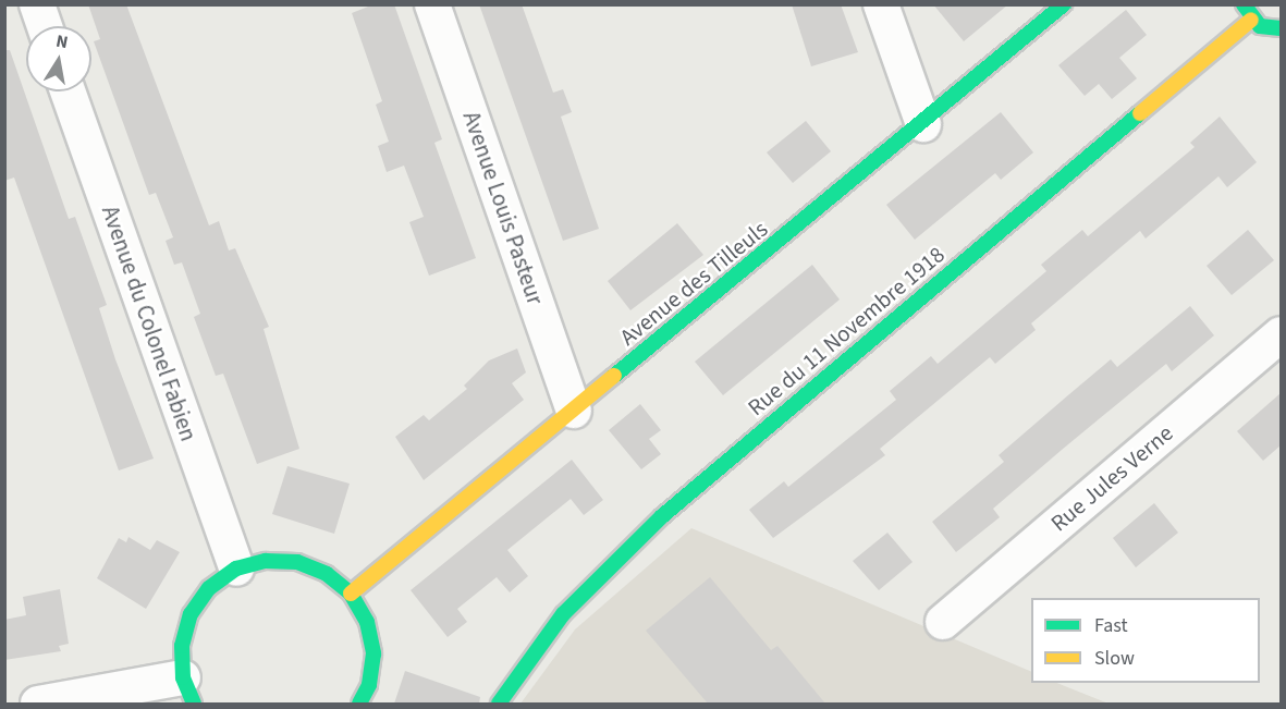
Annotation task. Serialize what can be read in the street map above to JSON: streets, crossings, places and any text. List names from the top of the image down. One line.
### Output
{"streets":{"street":["Avenue Louis Pasteur","Avenue des Tilleuls","Avenue du Colonel Fabien","Rue du 11 Novembre 1918","Rue Jules Verne"]},"crossings":[["Avenue Louis Pasteur","Avenue des Tilleuls"]],"legend":["Fast","Slow"],"north":"top"}
